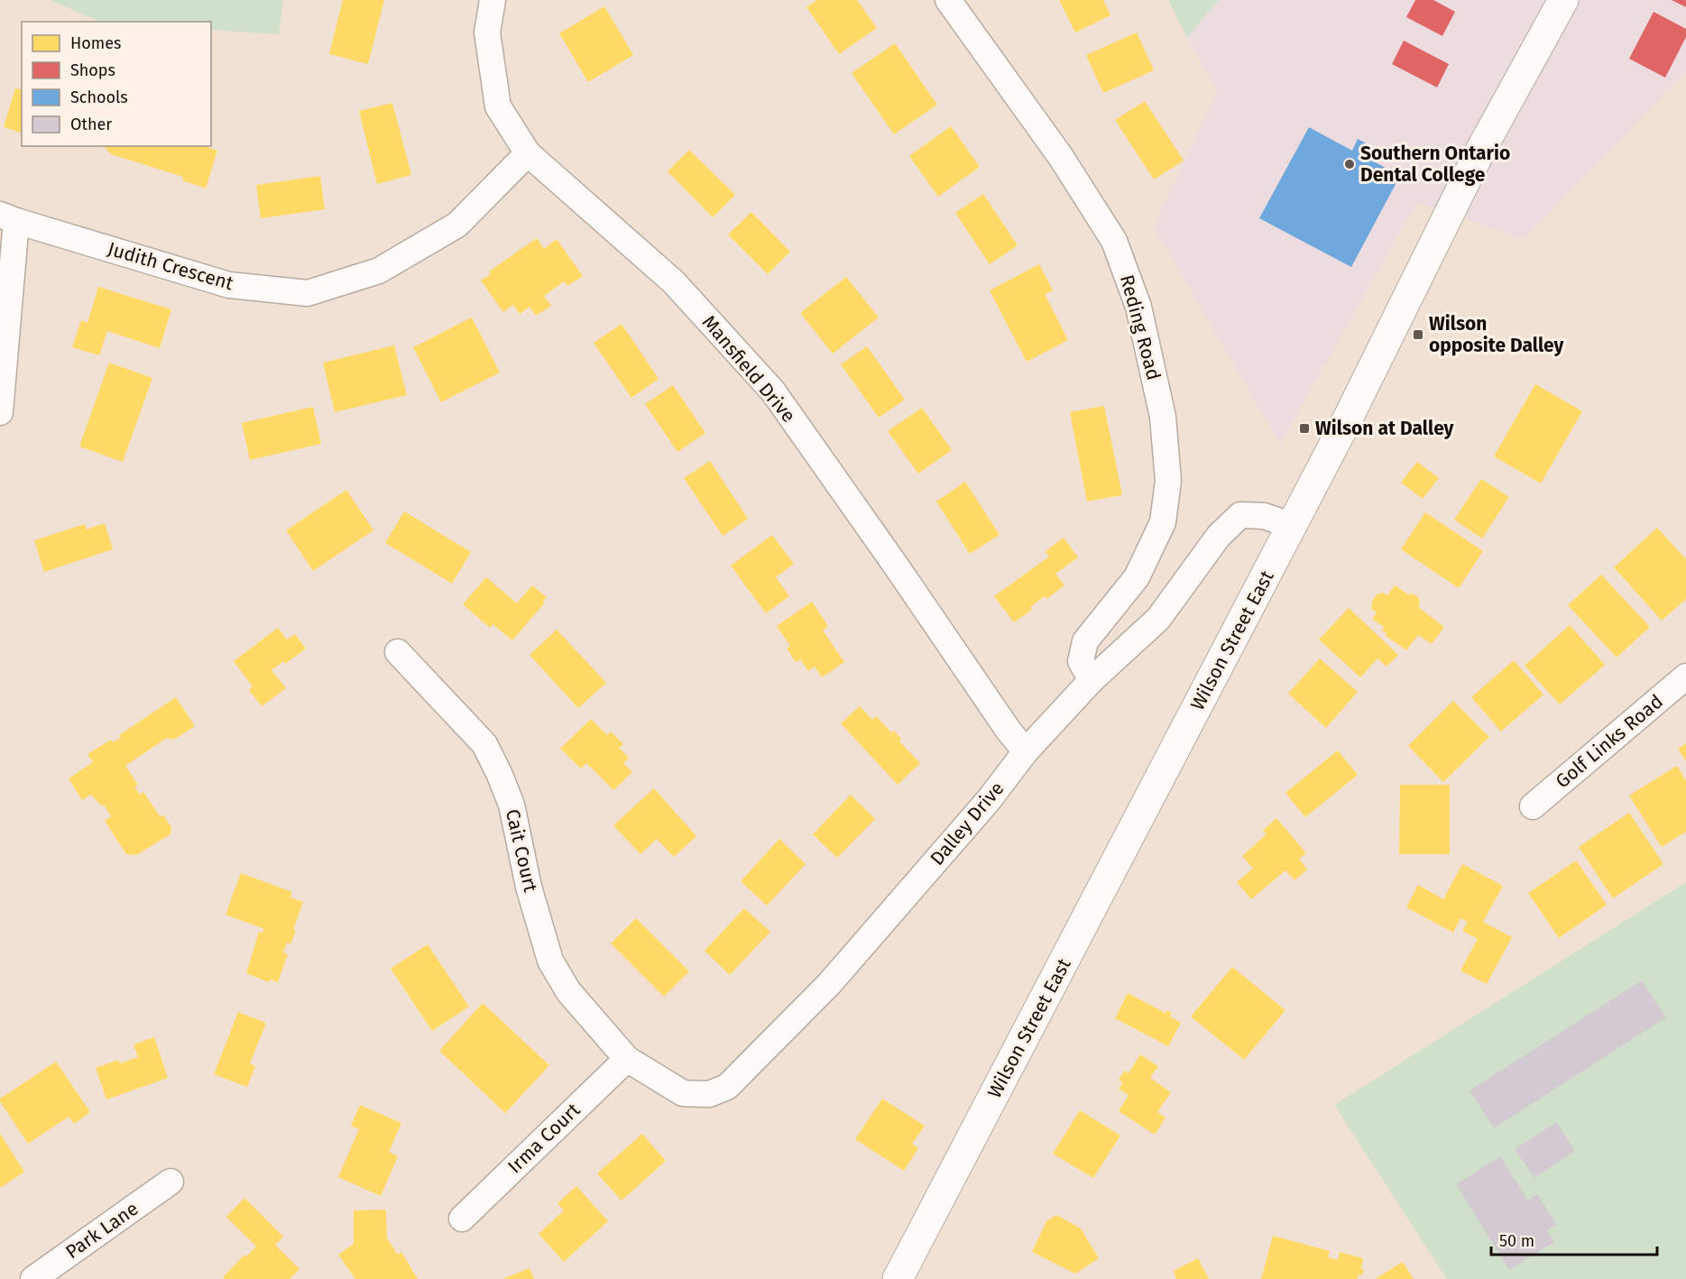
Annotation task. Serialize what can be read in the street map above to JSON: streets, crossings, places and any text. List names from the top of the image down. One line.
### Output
{"streets":{"main road":["Wilson Street East"],"street":["Judith Crescent","Reding Road","Mansfield Drive","Golf Links Road","Dalley Drive","Cait Court","Irma Court","Park Lane"]},"crossings":[["Judith Crescent","Mansfield Drive"],["Reding Road","Dalley Drive"],["Mansfield Drive","Dalley Drive"],["Wilson Street East","Dalley Drive"],["Dalley Drive","Cait Court"],["Dalley Drive","Irma Court"],["Cait Court","Irma Court"]],"places":{"other":["Southern Ontario Dental College"],"transit":["Wilson opposite Dalley","Wilson at Dalley"]},"legend":["Homes","Shops","Schools","Other"],"scale_bar":"50 m"}
